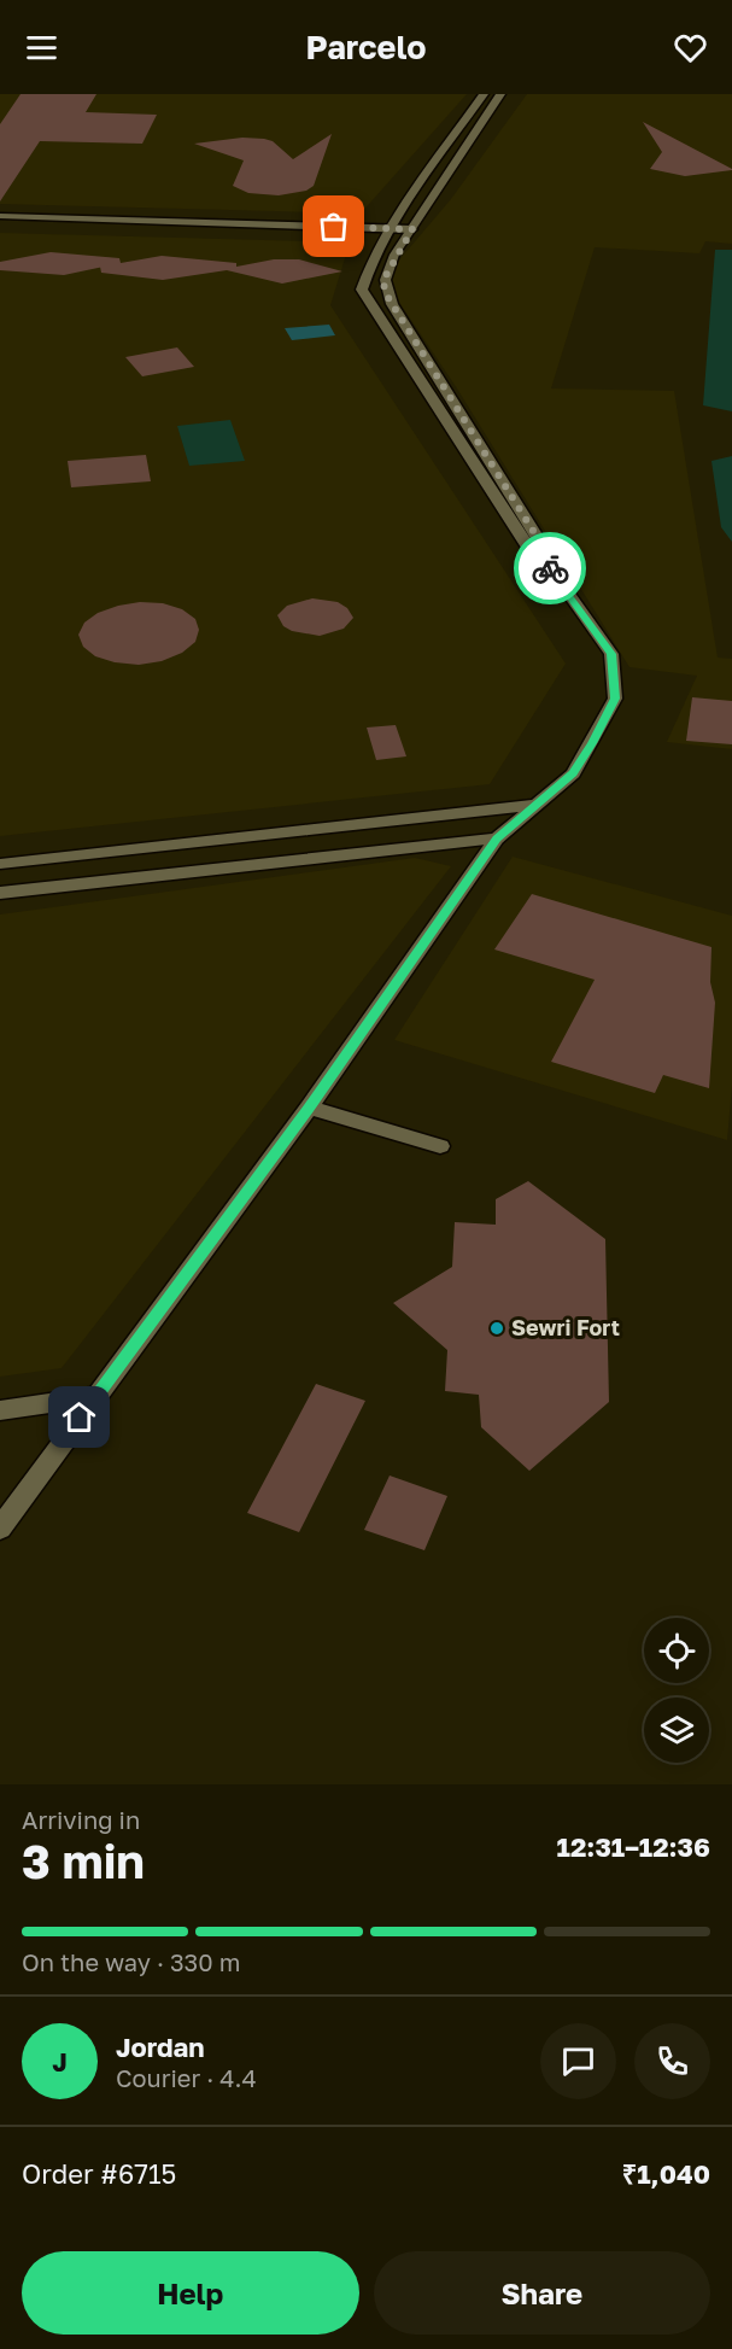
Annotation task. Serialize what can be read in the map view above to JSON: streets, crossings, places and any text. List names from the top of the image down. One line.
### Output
{"places":["Sewri Fort"],"page":{"header":"Parcelo","heading":["3 min","Arriving in","12:31–12:36"],"panel":["Jordan","Courier · 4.4","Order #6715","₹1,040"],"bar":"On the way · 330 m","round":"J","buttons":["Help","Share"]}}
